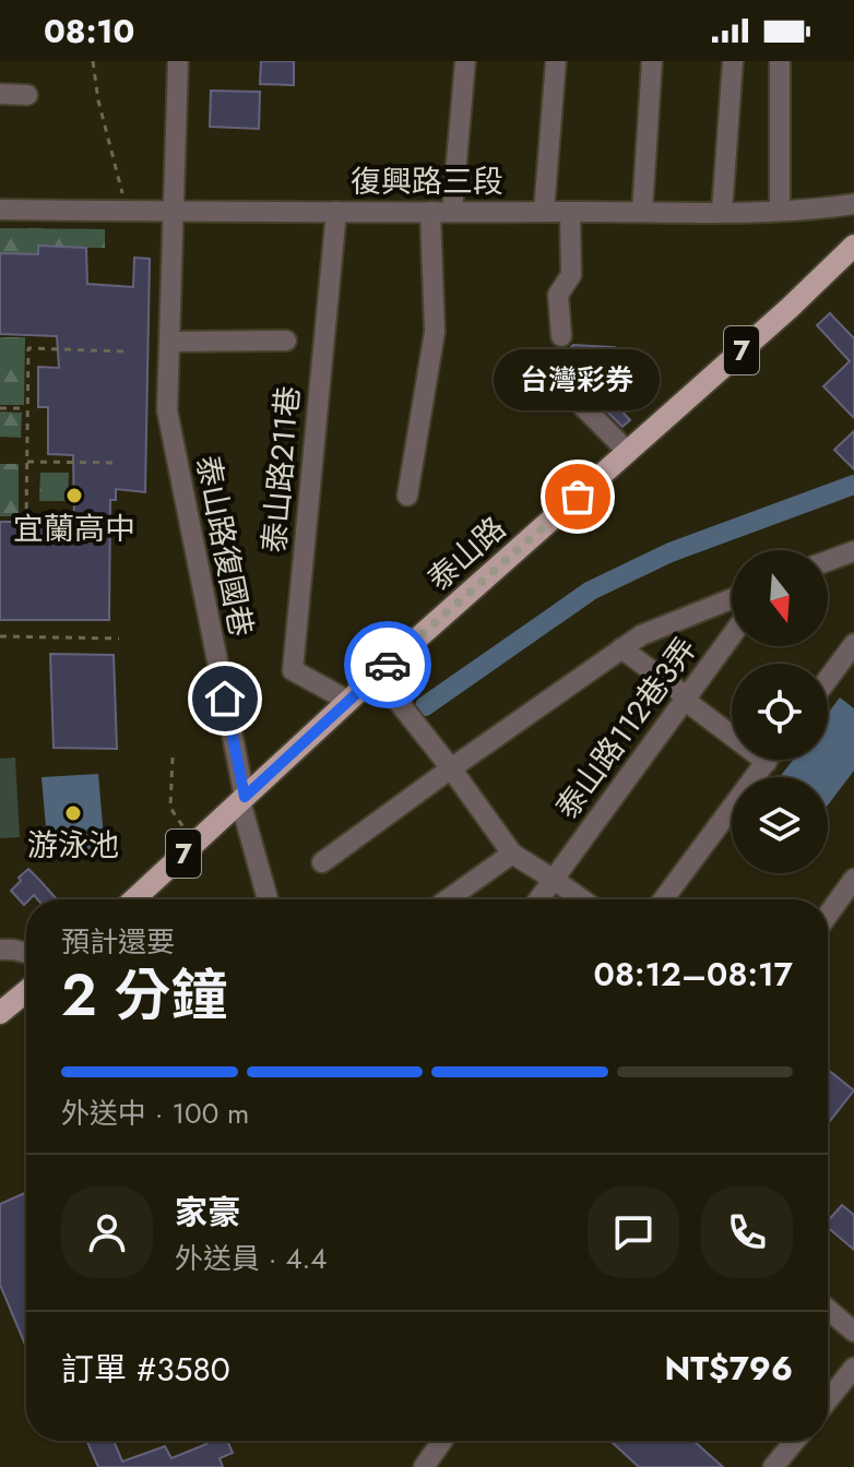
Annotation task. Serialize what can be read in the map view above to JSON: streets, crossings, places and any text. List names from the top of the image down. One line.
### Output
{"streets":{"main road":["7","泰山路"],"street":["復興路三段","泰山路211巷","泰山路復國巷","泰山路112巷3弄"]},"crossings":[["復興路三段","泰山路211巷"],["復興路三段","泰山路復國巷"],["泰山路211巷","泰山路"],["泰山路復國巷","泰山路"]],"places":["宜蘭高中","台灣彩券","游泳池"],"north":"bottom","page":{"status":"08:10","bubble":"台灣彩券","heading":["2 分鐘","預計還要","08:12–08:17"],"panel":["家豪","外送員 · 4.4","訂單 #3580","NT$796"],"bar":"外送中 · 100 m"}}
